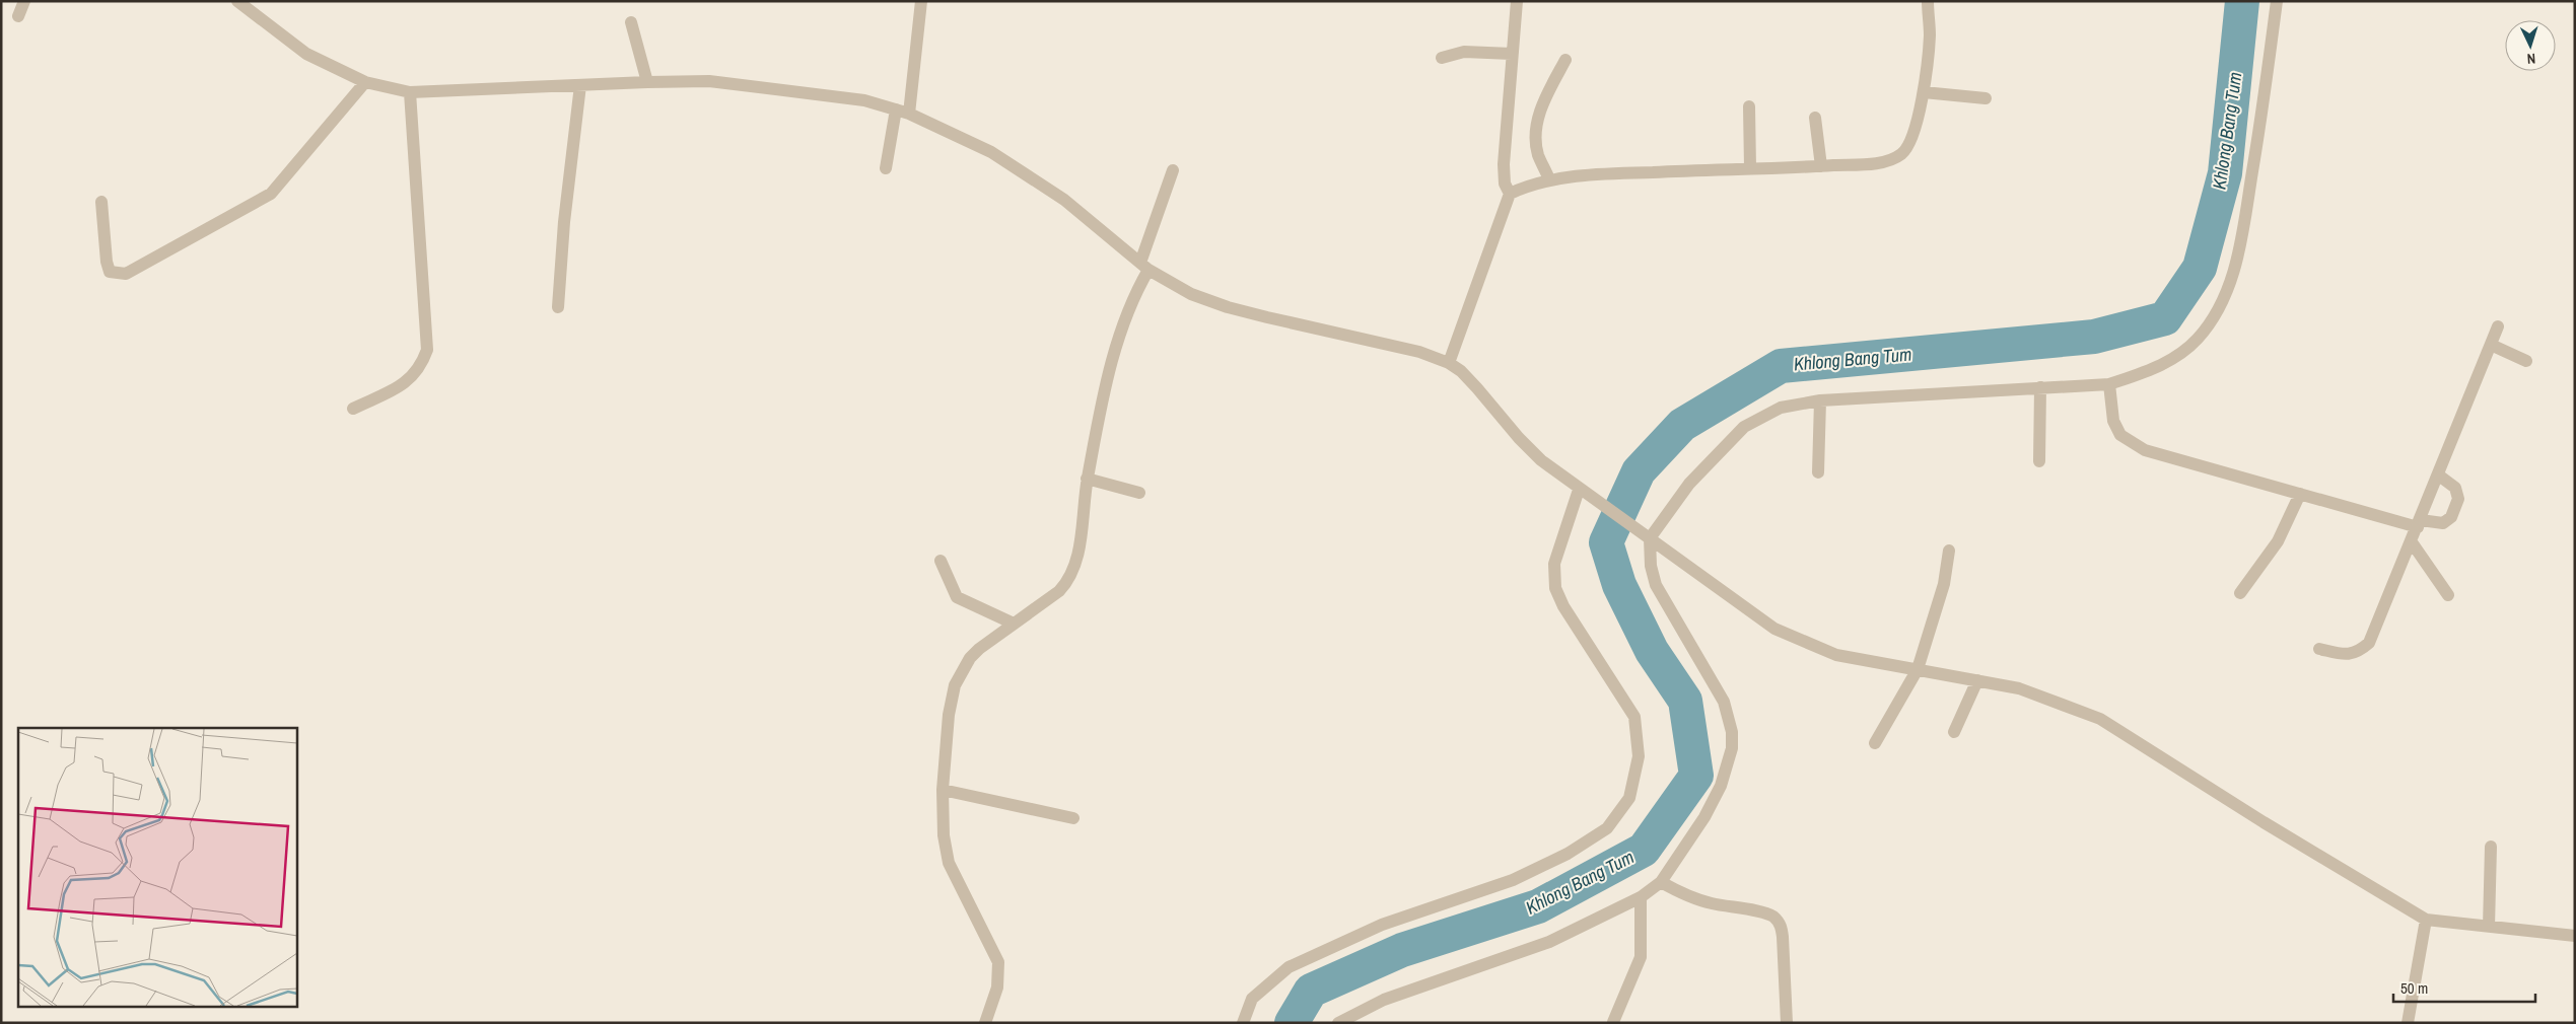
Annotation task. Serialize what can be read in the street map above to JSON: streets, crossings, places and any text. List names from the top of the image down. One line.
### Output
{"water":["Khlong Bang Tum"],"scale_bar":"50 m","north":"bottom"}
